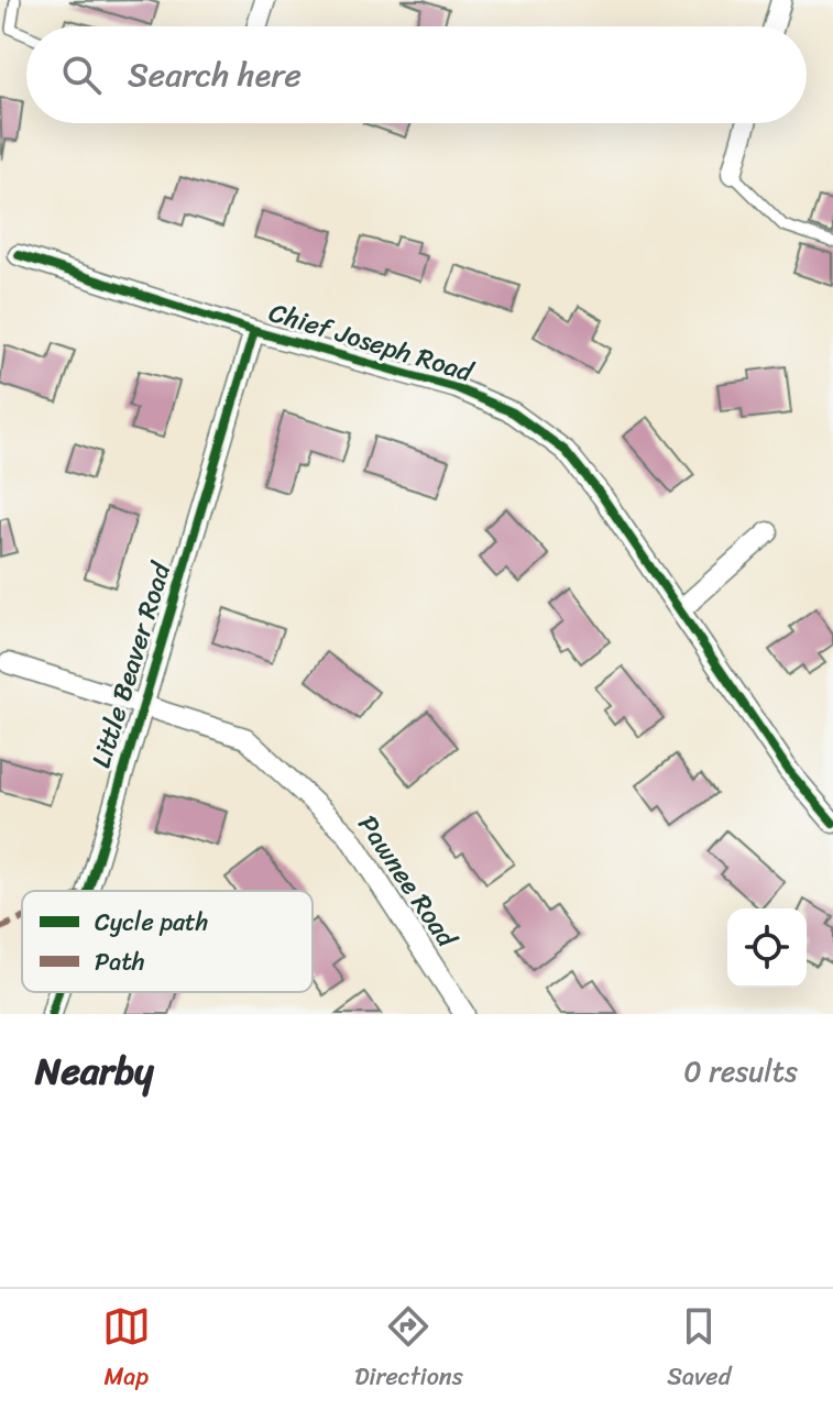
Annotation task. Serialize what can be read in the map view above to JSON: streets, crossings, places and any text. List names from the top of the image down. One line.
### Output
{"streets":{"street":["Chief Joseph Road","Little Beaver Road","Pawnee Road"]},"crossings":[["Chief Joseph Road","Little Beaver Road"],["Little Beaver Road","Pawnee Road"]],"legend":["Cycle path","Path"],"page":{"search":"Search here","heading":["Nearby","0 results"],"nav":["Map","Directions","Saved"]}}
